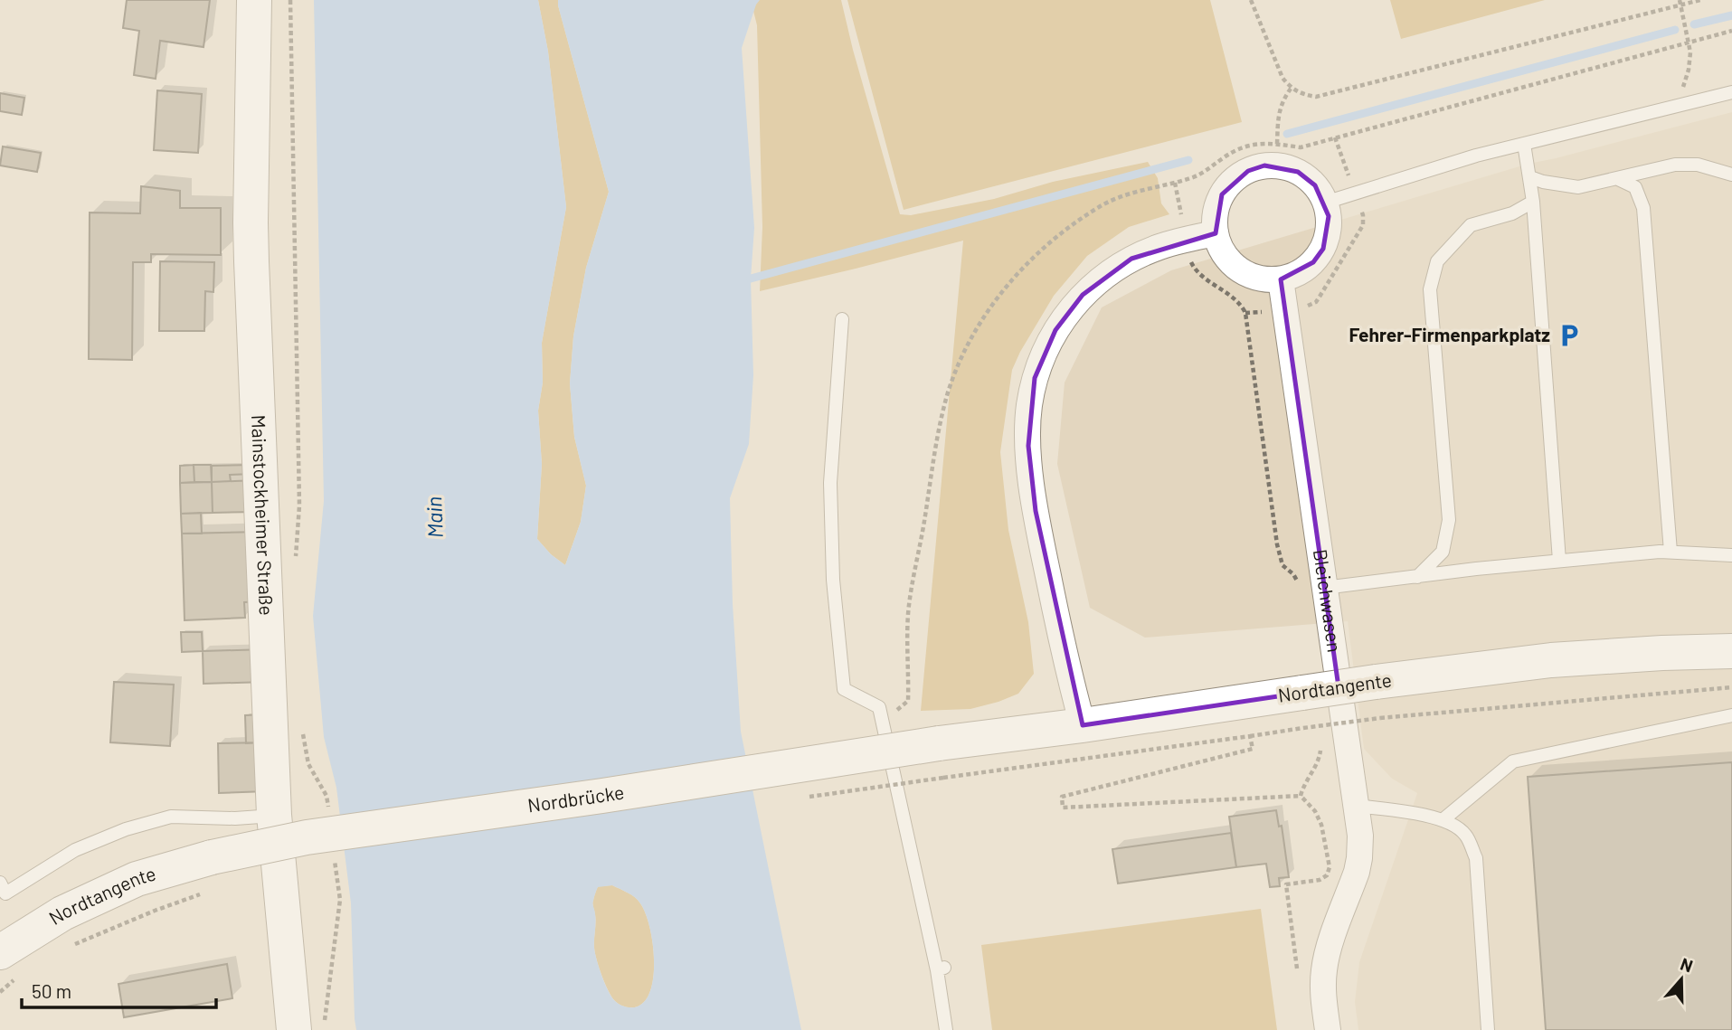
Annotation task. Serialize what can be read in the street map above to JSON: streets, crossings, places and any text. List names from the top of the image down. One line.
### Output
{"streets":{"main road":["Mainstockheimer Straße","Nordtangente","Nordbrücke"],"street":["Bleichwasen"]},"crossings":[["Nordtangente","Nordbrücke"]],"water":["Main"],"places":{"parking":["Fehrer-Firmenparkplatz"]},"scale_bar":"50 m","north":"top"}
